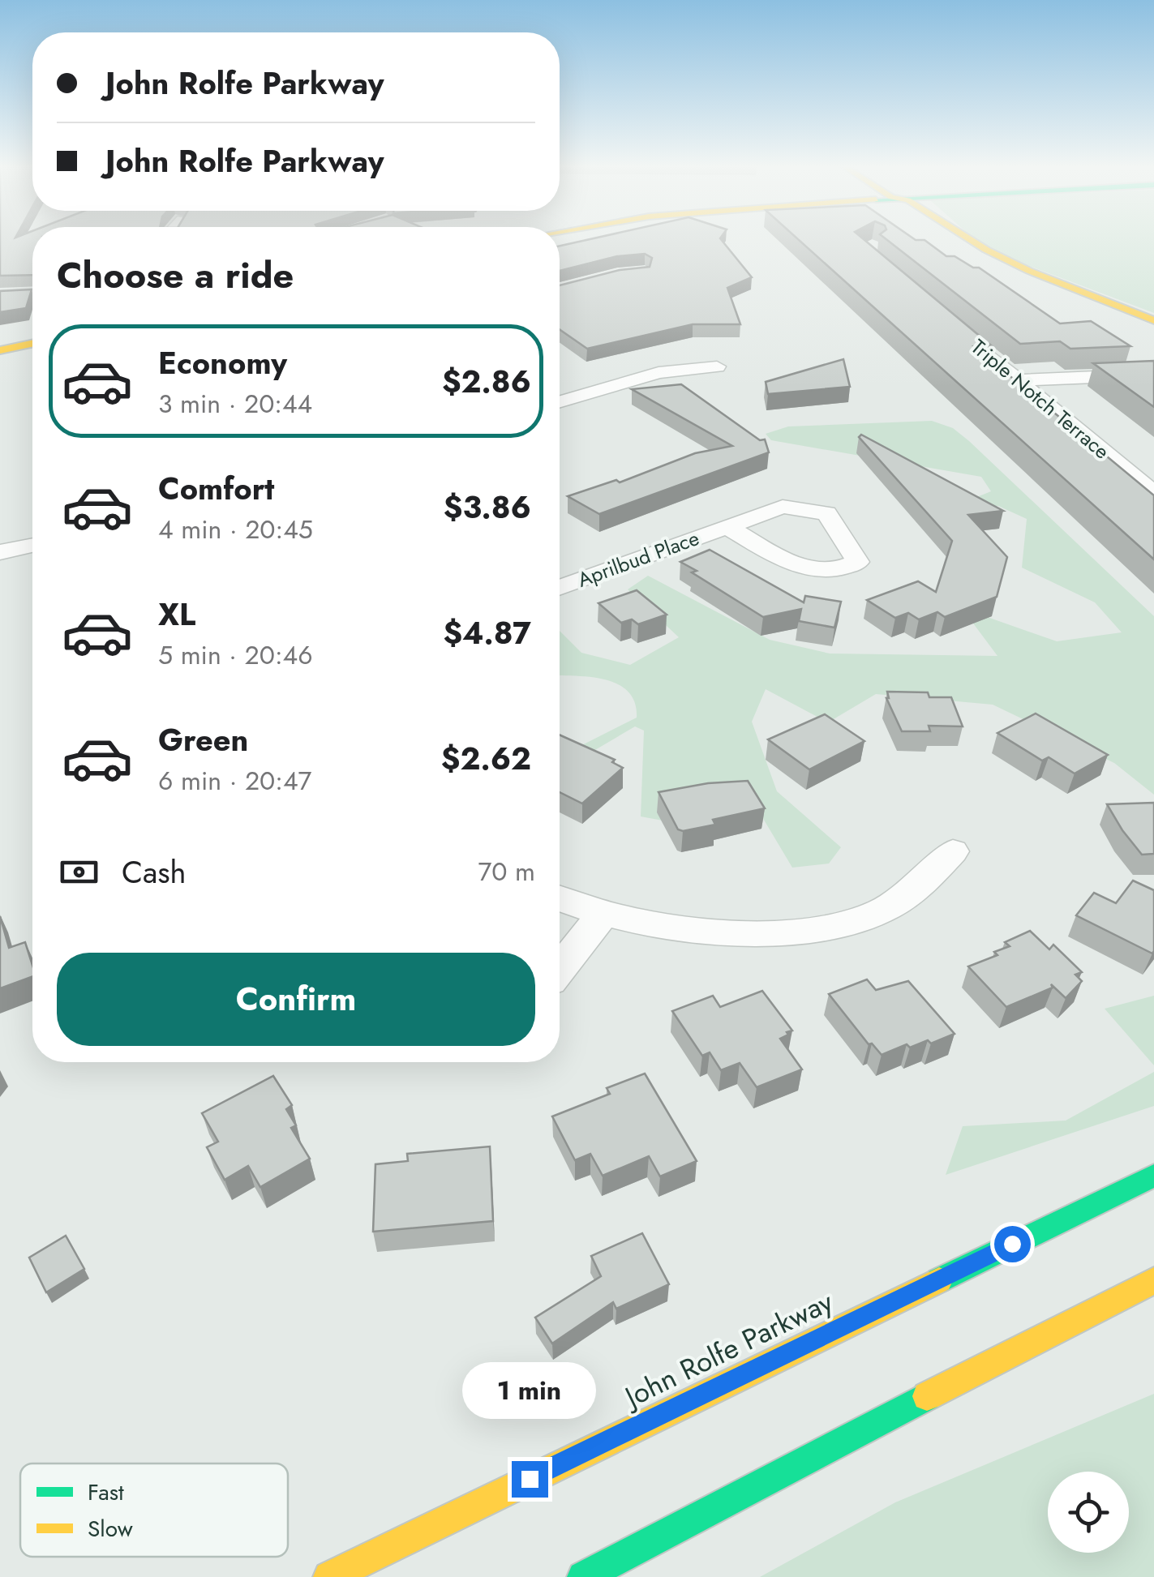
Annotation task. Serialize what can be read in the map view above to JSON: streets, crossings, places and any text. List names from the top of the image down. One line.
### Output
{"streets":{"main road":["John Rolfe Parkway"],"street":["Triple Notch Terrace","Aprilbud Place"]},"legend":["Fast","Slow"],"page":{"banner":["John Rolfe Parkway","John Rolfe Parkway"],"heading":"Choose a ride","list":[{"name":"Economy","note":"3 min · 20:44","value":"$2.86"},{"name":"Comfort","note":"4 min · 20:45","value":"$3.86"},{"name":"XL","note":"5 min · 20:46","value":"$4.87"},{"name":"Green","note":"6 min · 20:47","value":"$2.62"}],"pay":["Cash","70 m"],"buttons":"Confirm","bubble":"1 min"}}
